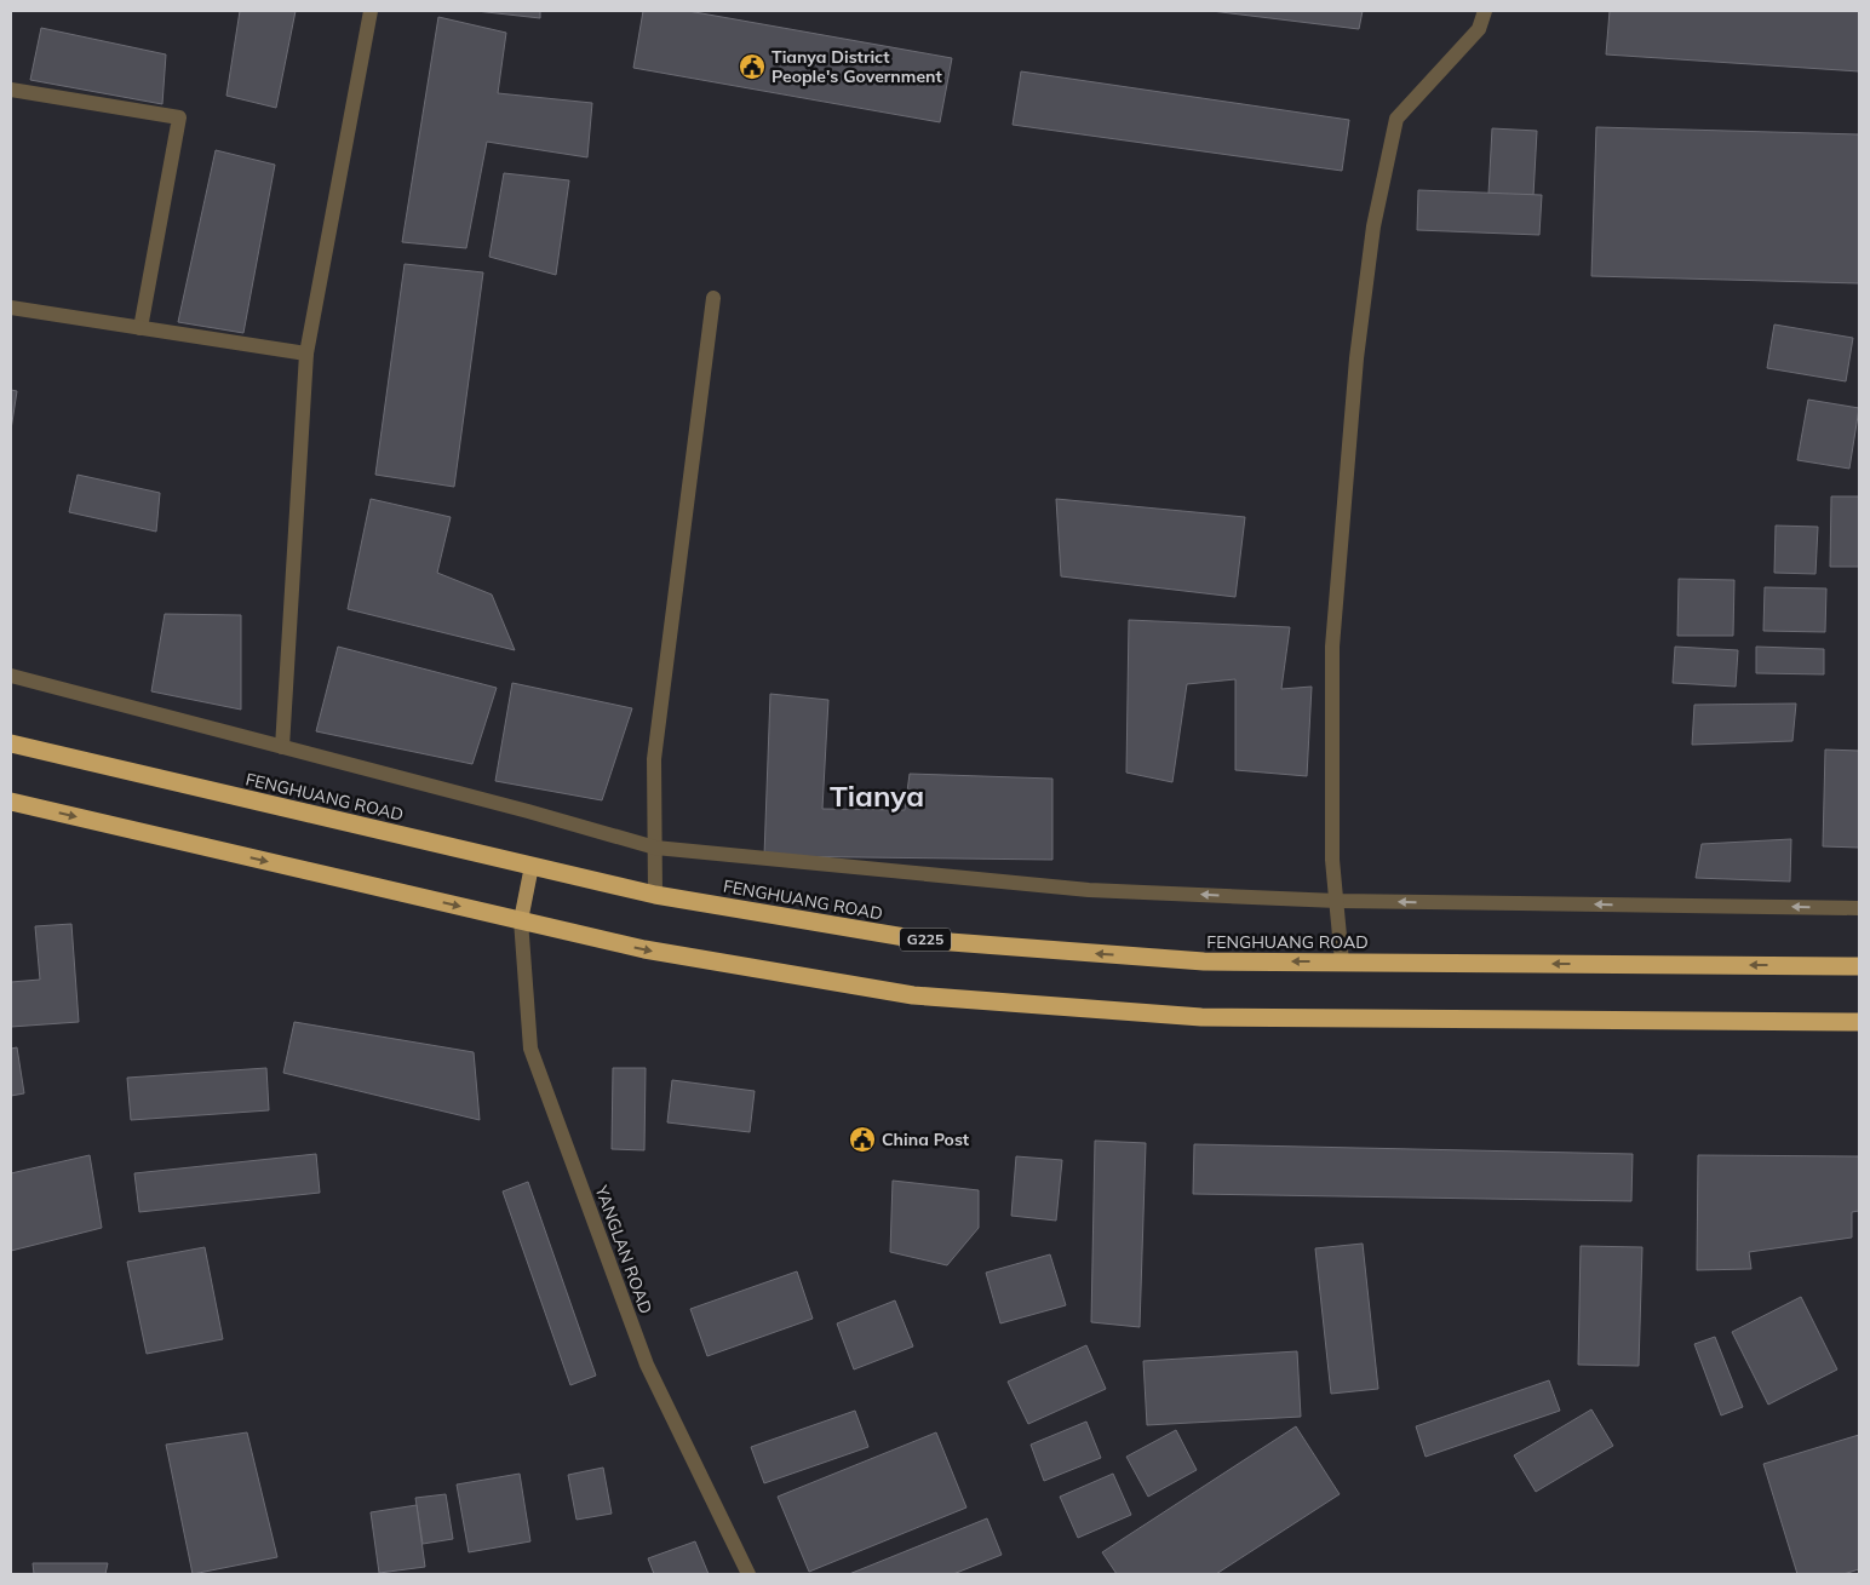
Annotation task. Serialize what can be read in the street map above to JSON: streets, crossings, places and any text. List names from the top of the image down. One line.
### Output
{"streets":{"highway":["FENGHUANG ROAD","G225"],"street":["YANGLAN ROAD"]},"districts":["Tianya"],"places":{"public building":["Tianya District People's Government","China Post"]}}
